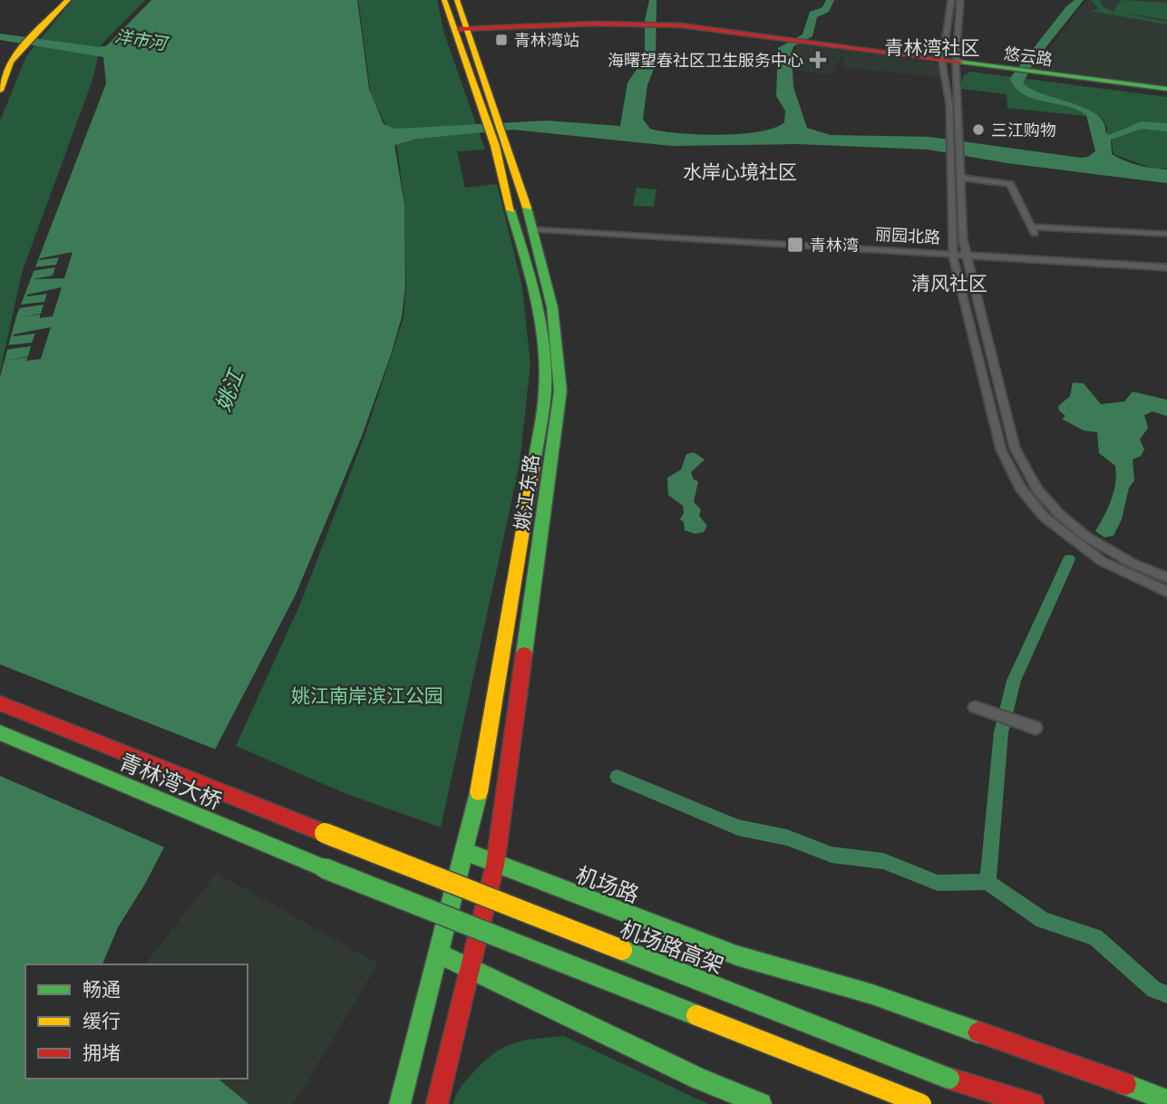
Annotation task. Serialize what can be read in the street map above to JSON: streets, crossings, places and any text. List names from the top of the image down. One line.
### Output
{"streets":{"main road":["悠云路","姚江东路","青林湾大桥","机场路","机场路高架"],"street":["丽园北路"]},"crossings":[["悠云路","姚江东路"],["丽园北路","姚江东路"],["姚江东路","机场路"],["青林湾大桥","机场路高架"]],"districts":["青林湾社区","水岸心境社区","清风社区"],"water":["洋市河","姚江"],"parks":["姚江南岸滨江公园"],"places":{"transit":["青林湾站","青林湾"],"health":["海曙望春社区卫生服务中心"],"other":["三江购物"]},"legend":["畅通","缓行","拥堵"]}
